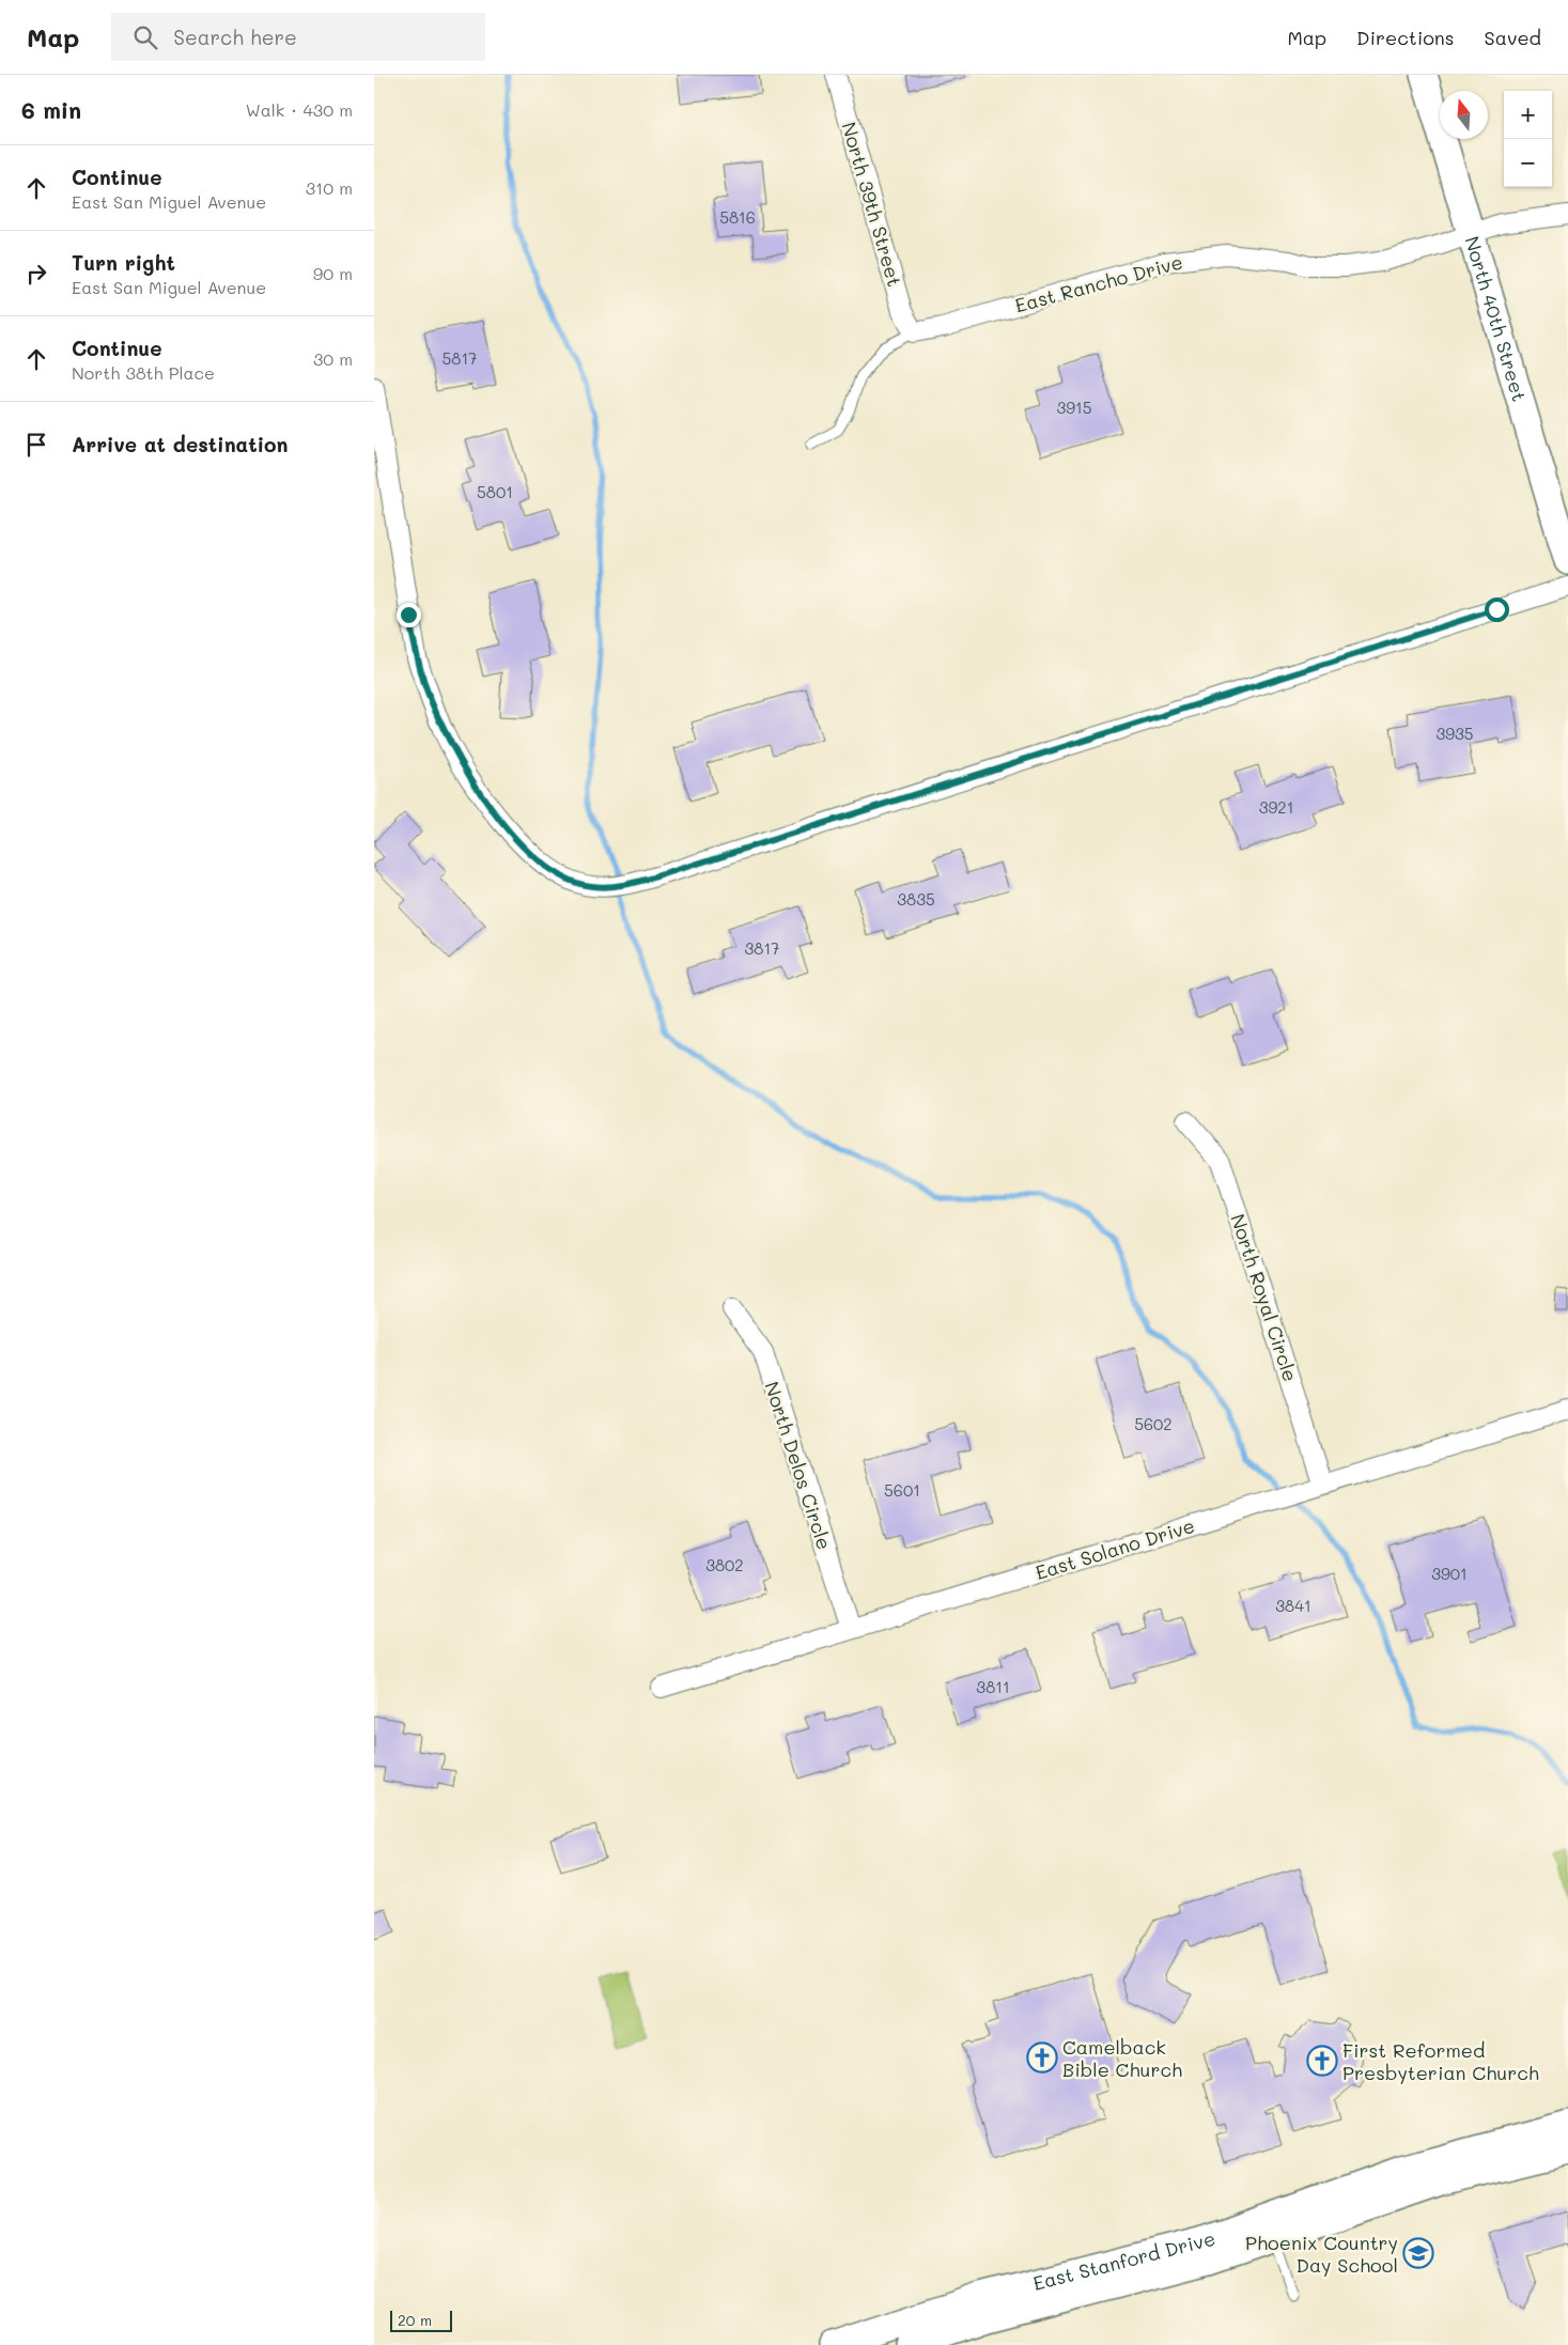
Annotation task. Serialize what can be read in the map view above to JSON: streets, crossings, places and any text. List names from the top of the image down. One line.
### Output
{"streets":{"street":["North 39th Street","East Rancho Drive","North 40th Street","North Royal Circle","North Delos Circle","East Solano Drive","East Stanford Drive"]},"crossings":[["North 39th Street","East Rancho Drive"],["East Rancho Drive","North 40th Street"],["North Royal Circle","East Solano Drive"],["North Delos Circle","East Solano Drive"]],"places":{"church":["Camelback Bible Church","First Reformed Presbyterian Church"],"school or university":["Phoenix Country Day School"]},"house_numbers":["5816","5817","3915","5801","3935","3921","3835","3817","5602","5601","3802","3901","3841","3811"],"scale_bar":"20 m","north":"top","page":{"header":"Map","search":"Search here","nav":["Map","Directions","Saved"],"heading":["6 min","Walk · 430 m"],"map_buttons":["+","−"],"list":[["Continue","East San Miguel Avenue","310 m"],["Turn right","East San Miguel Avenue","90 m"],["Continue","North 38th Place","30 m"],"Arrive at destination"],"scale":"20 m"}}
